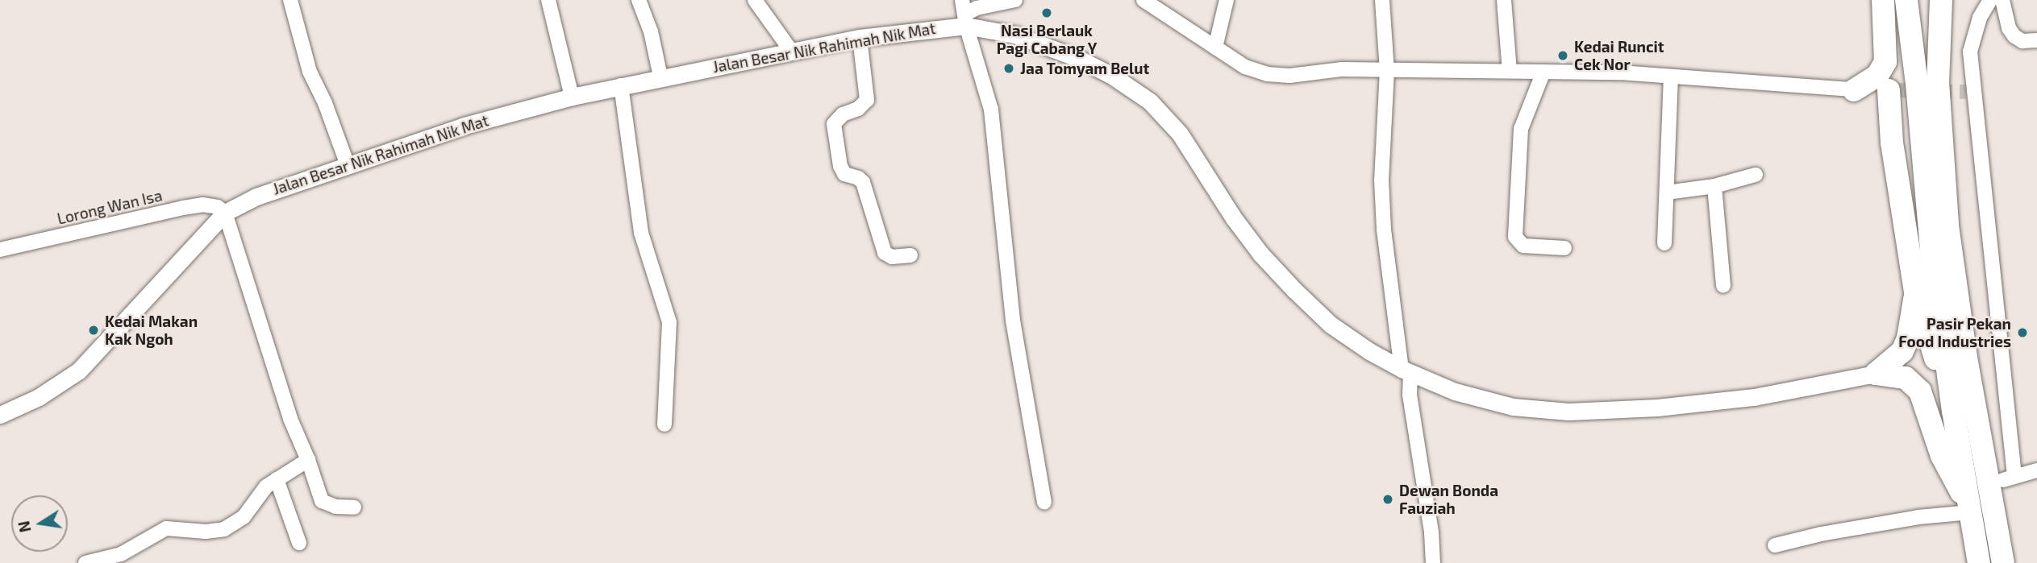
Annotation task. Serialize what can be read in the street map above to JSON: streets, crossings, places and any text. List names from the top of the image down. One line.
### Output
{"streets":{"street":["Jalan Besar Nik Rahimah Nik Mat","Lorong Wan Isa"]},"crossings":[["Jalan Besar Nik Rahimah Nik Mat","Lorong Wan Isa"]],"places":["Nasi Berlauk Pagi Cabang Y","Kedai Runcit Cek Nor","Jaa Tomyam Belut","Kedai Makan Kak Ngoh","Pasir Pekan Food Industries","Dewan Bonda Fauziah"],"north":"left"}
